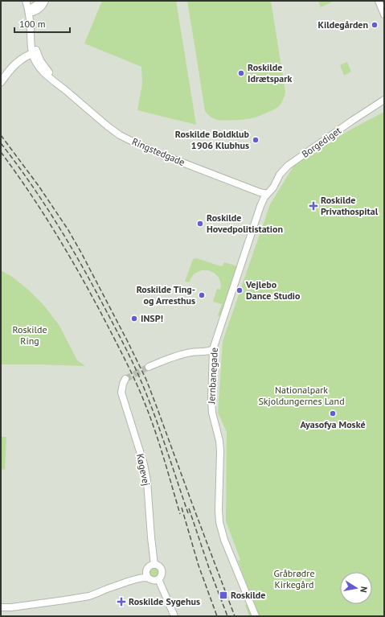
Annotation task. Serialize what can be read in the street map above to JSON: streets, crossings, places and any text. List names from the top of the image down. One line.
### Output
{"streets":{"street":["Borgediget","Ringstedgade","Jernbanegade","Køgevej"]},"crossings":[["Borgediget","Ringstedgade"],["Borgediget","Jernbanegade"],["Ringstedgade","Jernbanegade"]],"parks":["Roskilde Ring","Nationalpark Skjoldungernes Land","Gråbrødre Kirkegård"],"places":{"other":["Kildegården","Roskilde Idrætspark","Roskilde Boldklub 1906 Klubhus","Roskilde Hovedpolitistation","Vejlebo Dance Studio","Roskilde Ting- og Arresthus","INSP!","Ayasofya Moské"],"health":["Roskilde Privathospital","Roskilde Sygehus"],"transit":["Roskilde"]},"scale_bar":"100 m","north":"right"}
